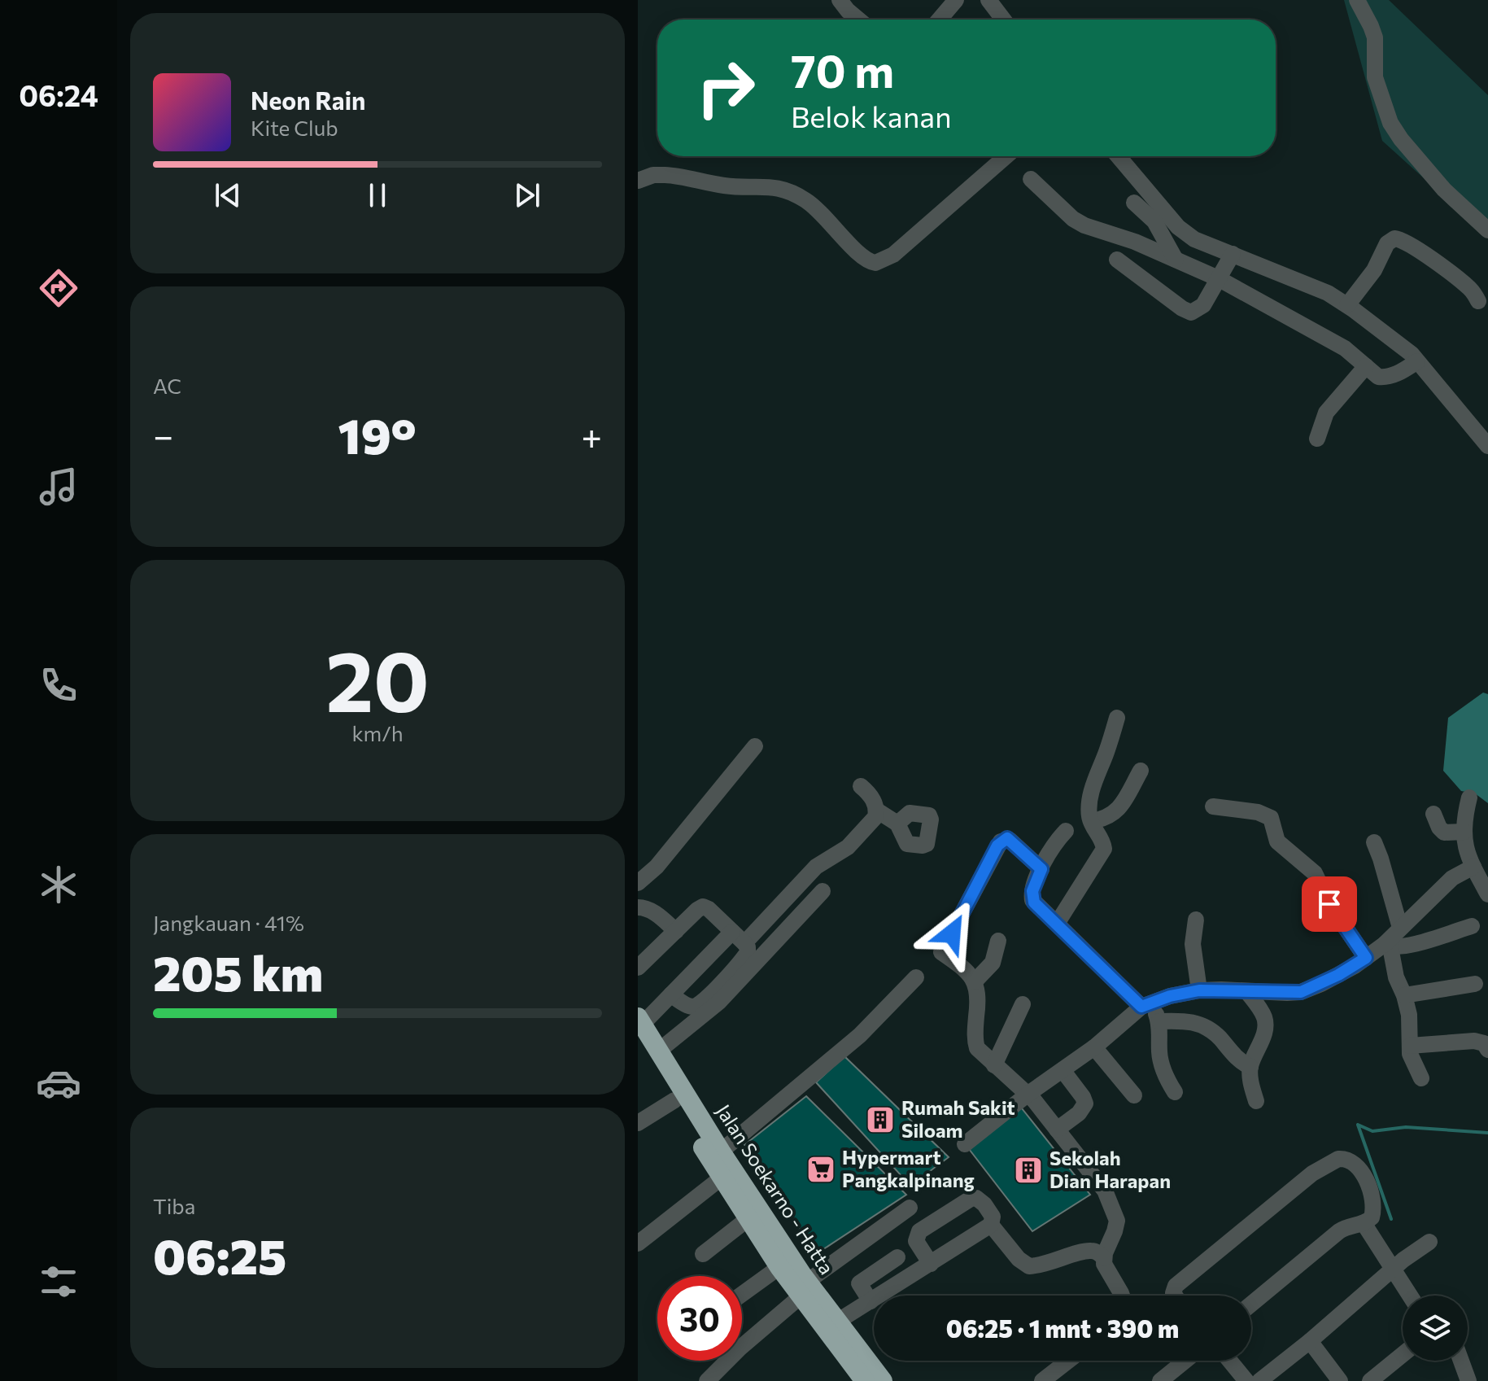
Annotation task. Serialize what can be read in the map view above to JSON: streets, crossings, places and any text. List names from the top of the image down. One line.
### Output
{"streets":{"highway":["Jalan Soekarno - Hatta"]},"places":{"building":["Rumah Sakit Siloam","Sekolah Dian Harapan"],"supermarket":["Hypermart Pangkalpinang"]},"page":{"tabs":"06:24","turn":["70 m","Belok kanan"],"song":["Neon Rain","Kite Club"],"tile":["AC",["20","km/h"],["Jangkauan · 41%","205 km"],["Tiba","06:25"]],"heat":["−","19°","+"],"limit":"30","trip":"06:25 · 1 mnt · 390 m"}}
